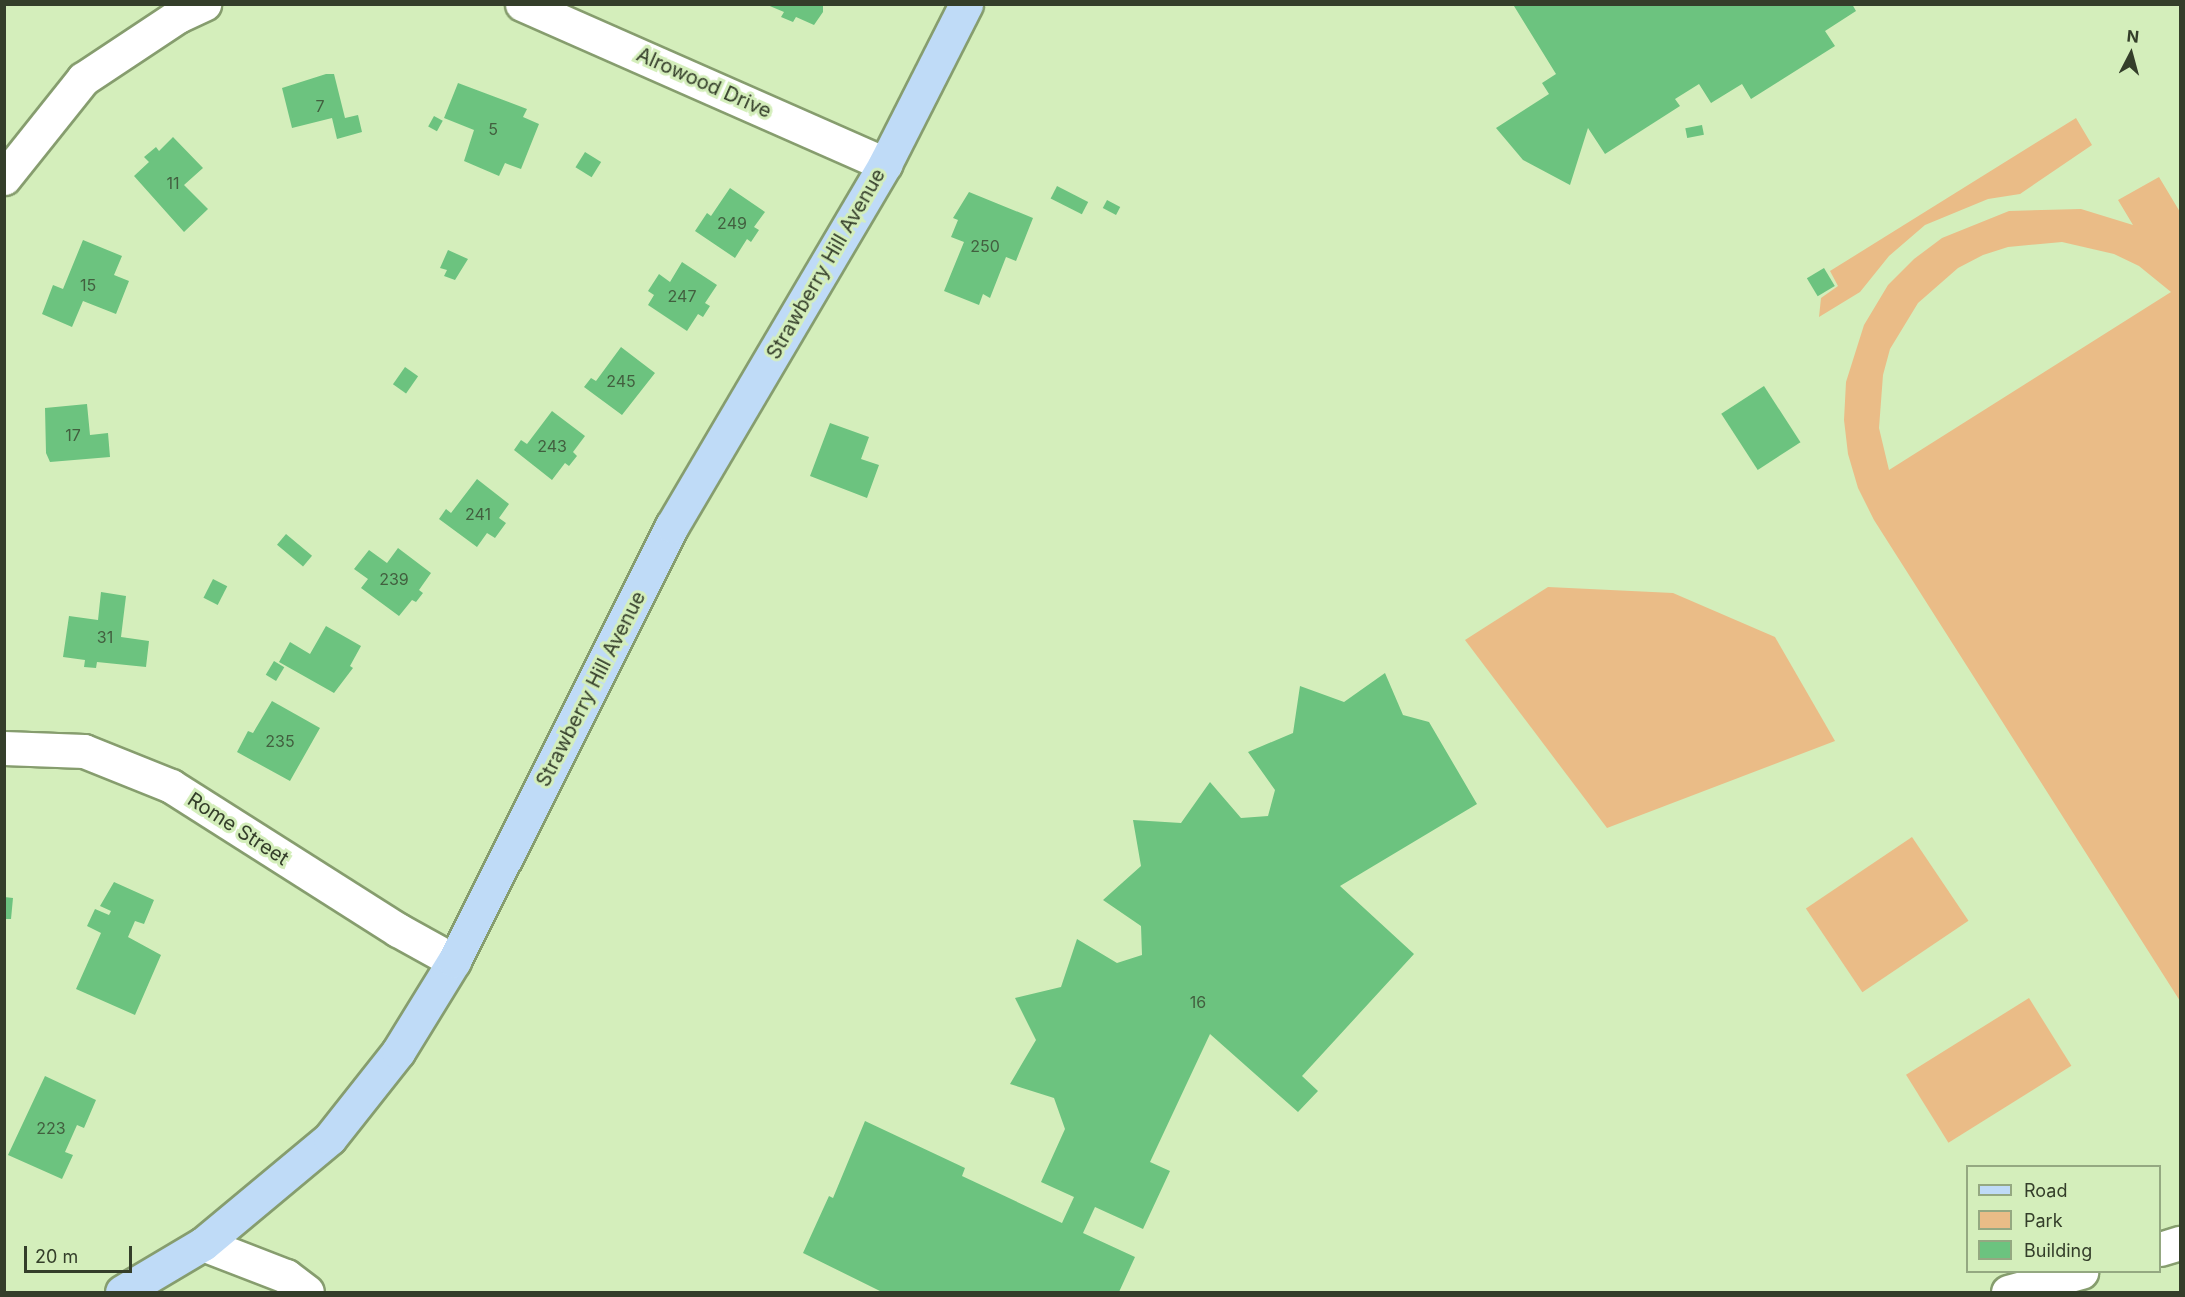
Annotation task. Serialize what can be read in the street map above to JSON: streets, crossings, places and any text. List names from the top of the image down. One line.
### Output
{"streets":{"main road":["Strawberry Hill Avenue"],"street":["Alrowood Drive","Rome Street"]},"crossings":[["Alrowood Drive","Strawberry Hill Avenue"],["Strawberry Hill Avenue","Rome Street"]],"house_numbers":["7","5","11","249","250","15","247","245","17","243","241","239","31","235","16","223"],"legend":["Road","Park","Building"],"scale_bar":"20 m","north":"top"}
